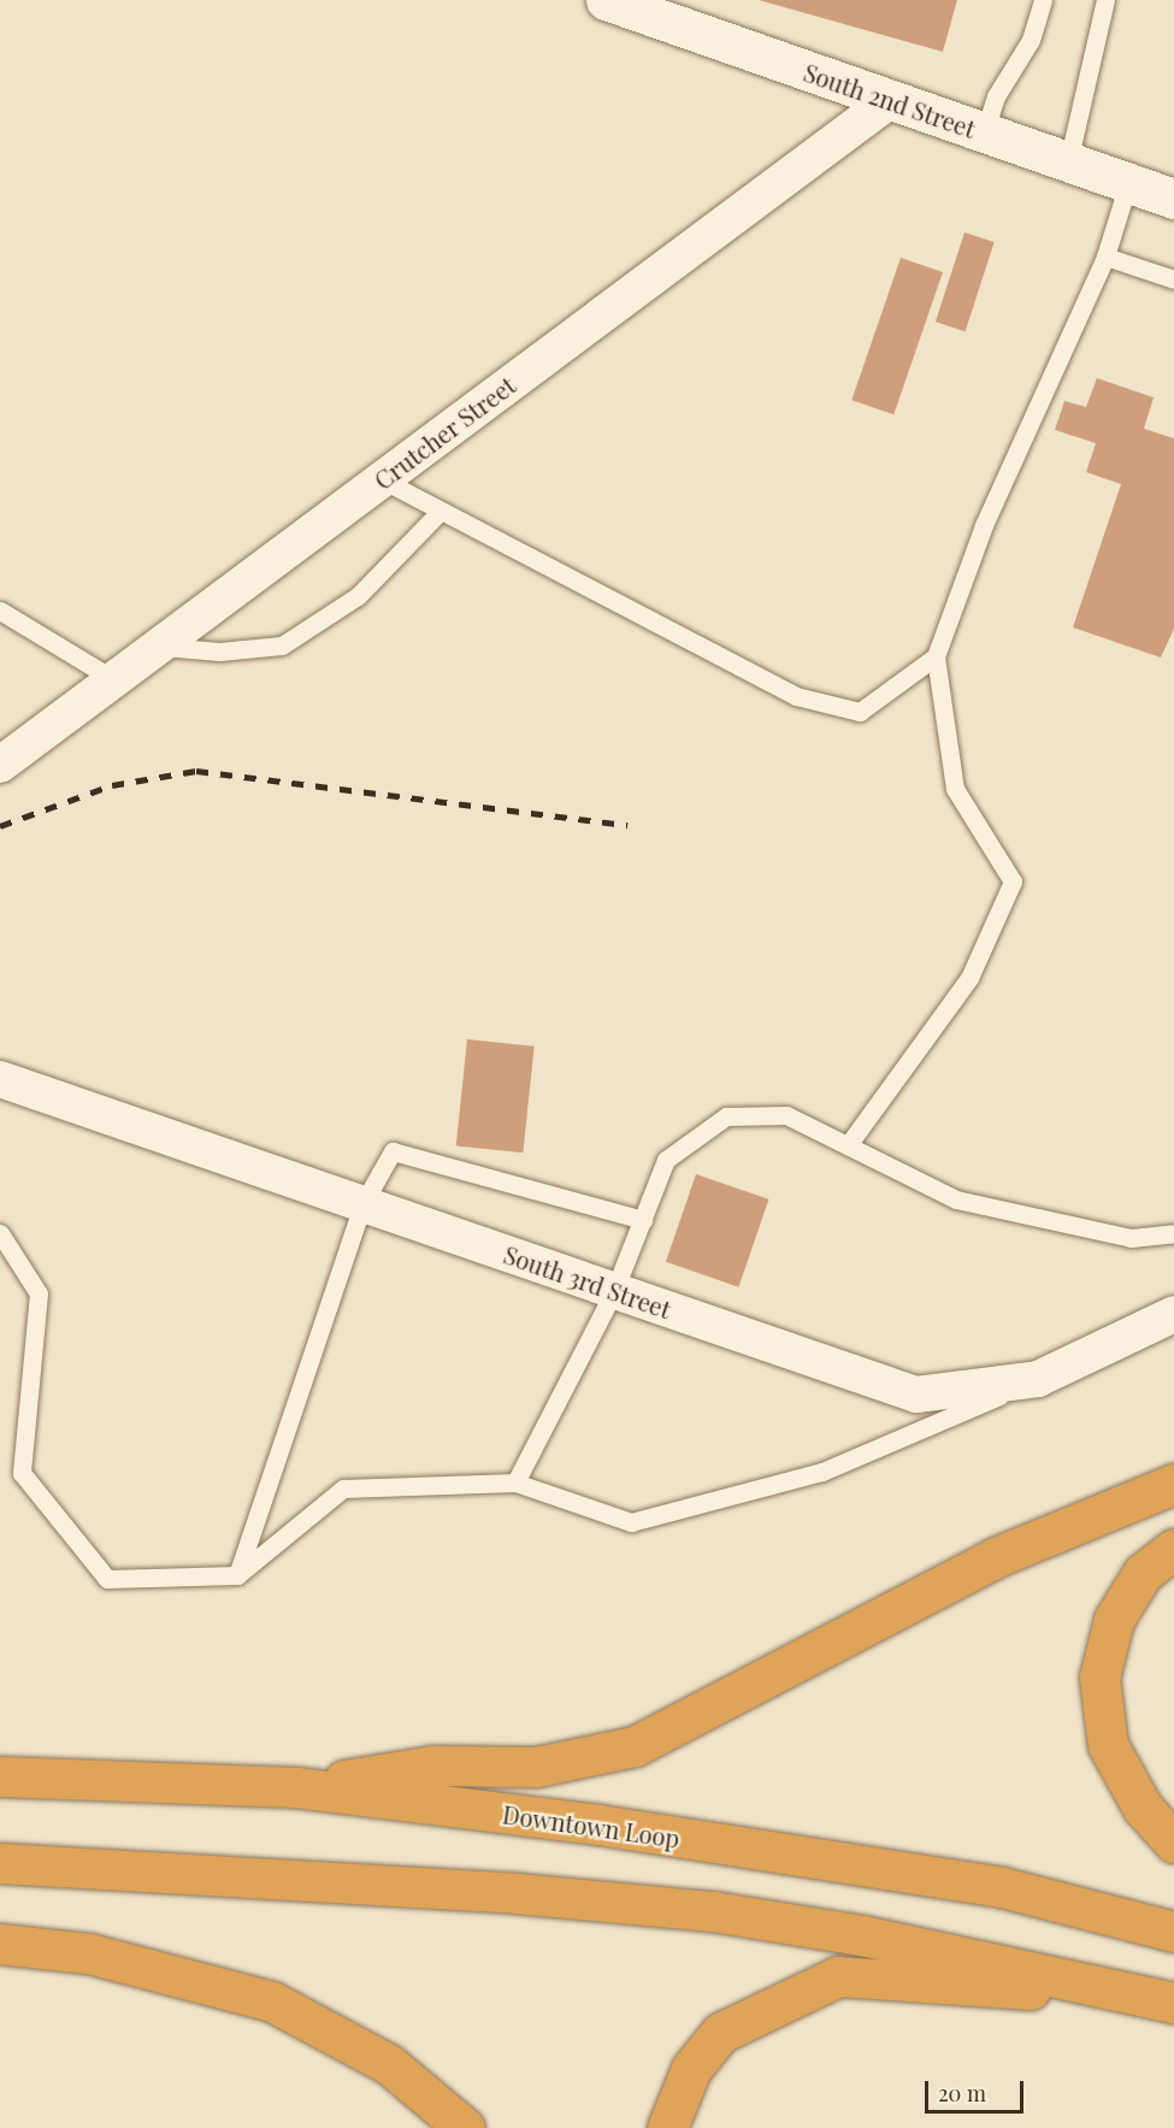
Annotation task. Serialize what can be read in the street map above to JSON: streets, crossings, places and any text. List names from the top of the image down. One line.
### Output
{"streets":{"highway":["Downtown Loop"],"street":["South 2nd Street","Crutcher Street","South 3rd Street"]},"crossings":[["South 2nd Street","Crutcher Street"]],"scale_bar":"20 m"}
